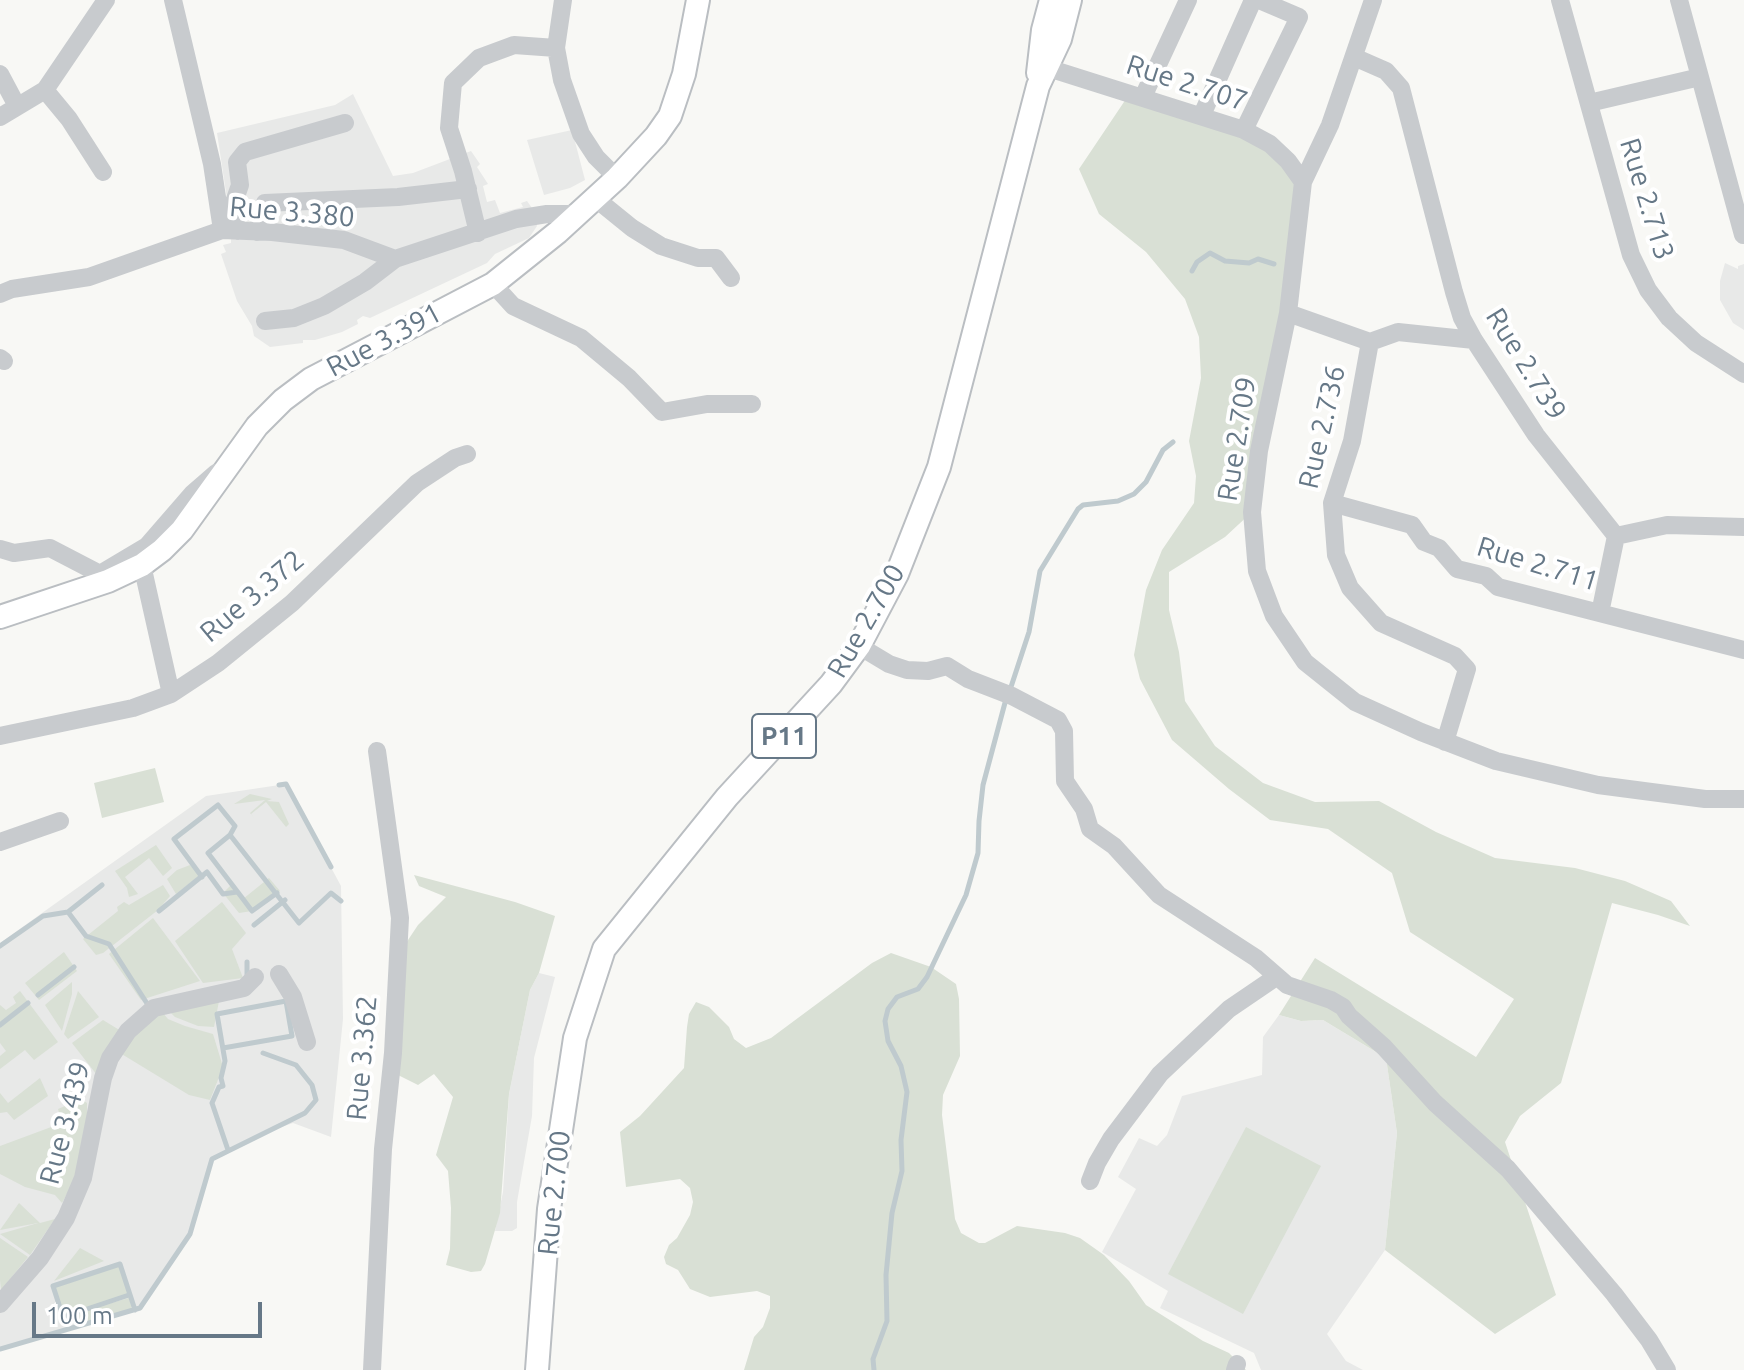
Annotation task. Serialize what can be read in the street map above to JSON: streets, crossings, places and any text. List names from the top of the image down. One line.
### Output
{"streets":{"main road":["Rue 3.391","Rue 2.700","P11"],"street":["Rue 2.707","Rue 2.713","Rue 3.380","Rue 2.739","Rue 2.736","Rue 2.709","Rue 2.711","Rue 3.372","Rue 3.362","Rue 3.439"]},"crossings":[["Rue 2.707","Rue 2.709"],["Rue 2.707","Rue 2.700"],["Rue 2.707","P11"],["Rue 3.391","Rue 3.372"],["Rue 2.739","Rue 2.709"],["Rue 2.736","Rue 2.709"],["Rue 2.736","Rue 2.711"],["Rue 2.700","P11"]],"scale_bar":"100 m"}
